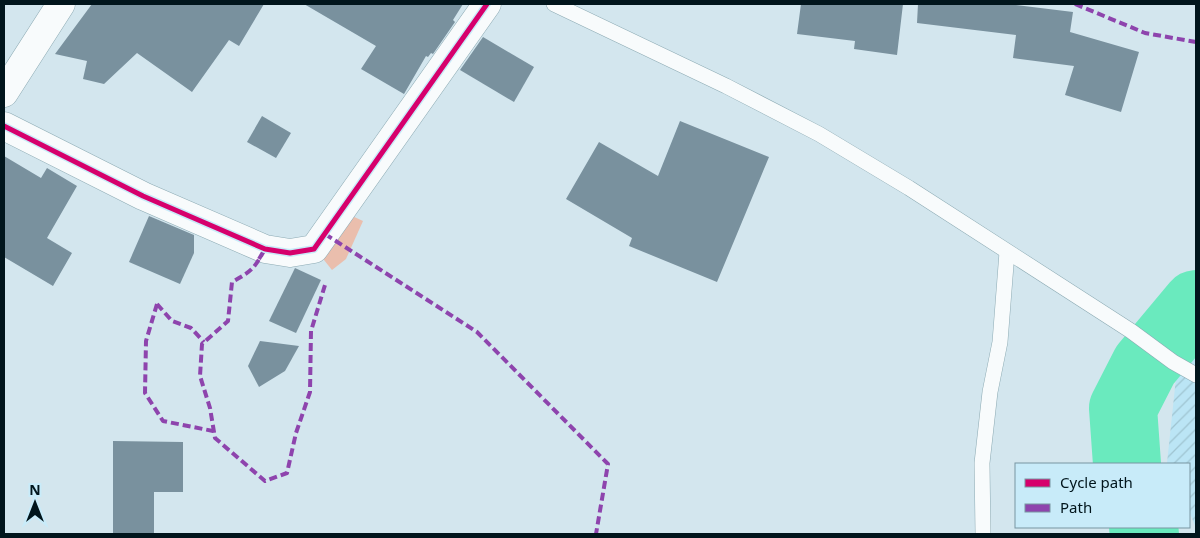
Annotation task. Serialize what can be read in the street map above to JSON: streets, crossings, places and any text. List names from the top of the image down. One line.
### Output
{"legend":["Cycle path","Path"],"north":"top"}
